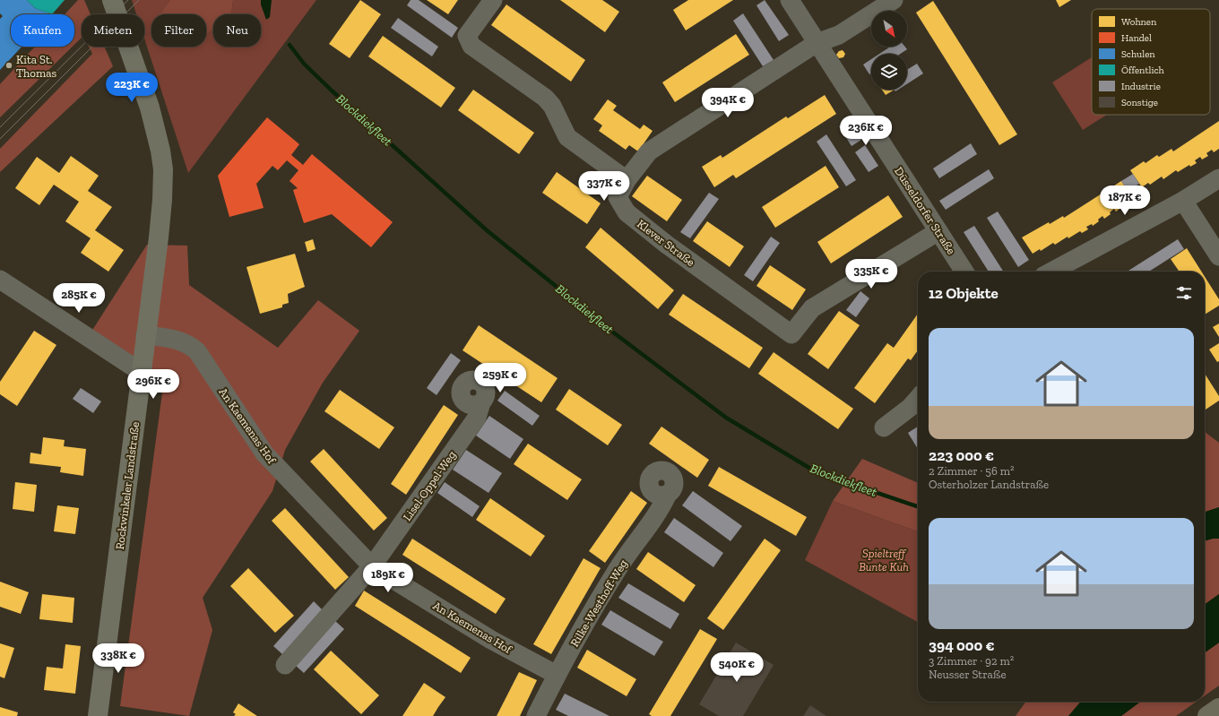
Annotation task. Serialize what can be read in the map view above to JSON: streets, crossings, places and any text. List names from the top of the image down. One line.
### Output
{"streets":{"main road":["Rockwinkeler Landstraße"],"street":["Düsseldorfer Straße","Klever Straße","An Kaemenas Hof","Lisel-Oppel-Weg","Rilke-Westhoff-Weg"]},"crossings":[["Düsseldorfer Straße","Klever Straße"],["An Kaemenas Hof","Rockwinkeler Landstraße"],["An Kaemenas Hof","Lisel-Oppel-Weg"],["An Kaemenas Hof","Rilke-Westhoff-Weg"]],"water":["Blockdiekfleet"],"parks":["Spieltreff Bunte Kuh"],"places":["Kita St. Thomas"],"legend":["Wohnen","Handel","Schulen","Öffentlich","Industrie","Sonstige"],"north":"bottom right","page":{"chip":["Kaufen","Mieten","Filter","Neu"],"price":["223K €","394K €","236K €","337K €","187K €","335K €","285K €","259K €","296K €","189K €","338K €","540K €"],"heading":"12 Objekte","list":[{"name":"223 000 €","note":"2 Zimmer · 56 m² · Osterholzer Landstraße"},{"name":"394 000 €","note":"3 Zimmer · 92 m² · Neusser Straße"}]}}
